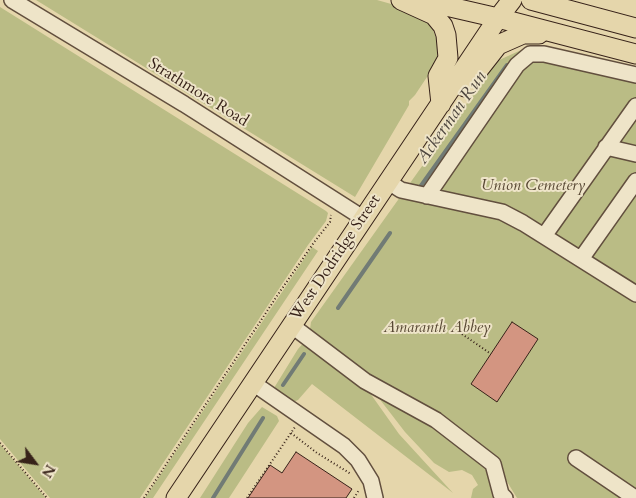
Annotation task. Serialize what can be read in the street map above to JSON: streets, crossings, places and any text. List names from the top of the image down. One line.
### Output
{"streets":{"main road":["West Dodridge Street"],"lane":["Strathmore Road"]},"crossings":[["Strathmore Road","West Dodridge Street"]],"water":["Ackerman Run"],"parks":["Union Cemetery","Amaranth Abbey"],"north":"bottom right"}
